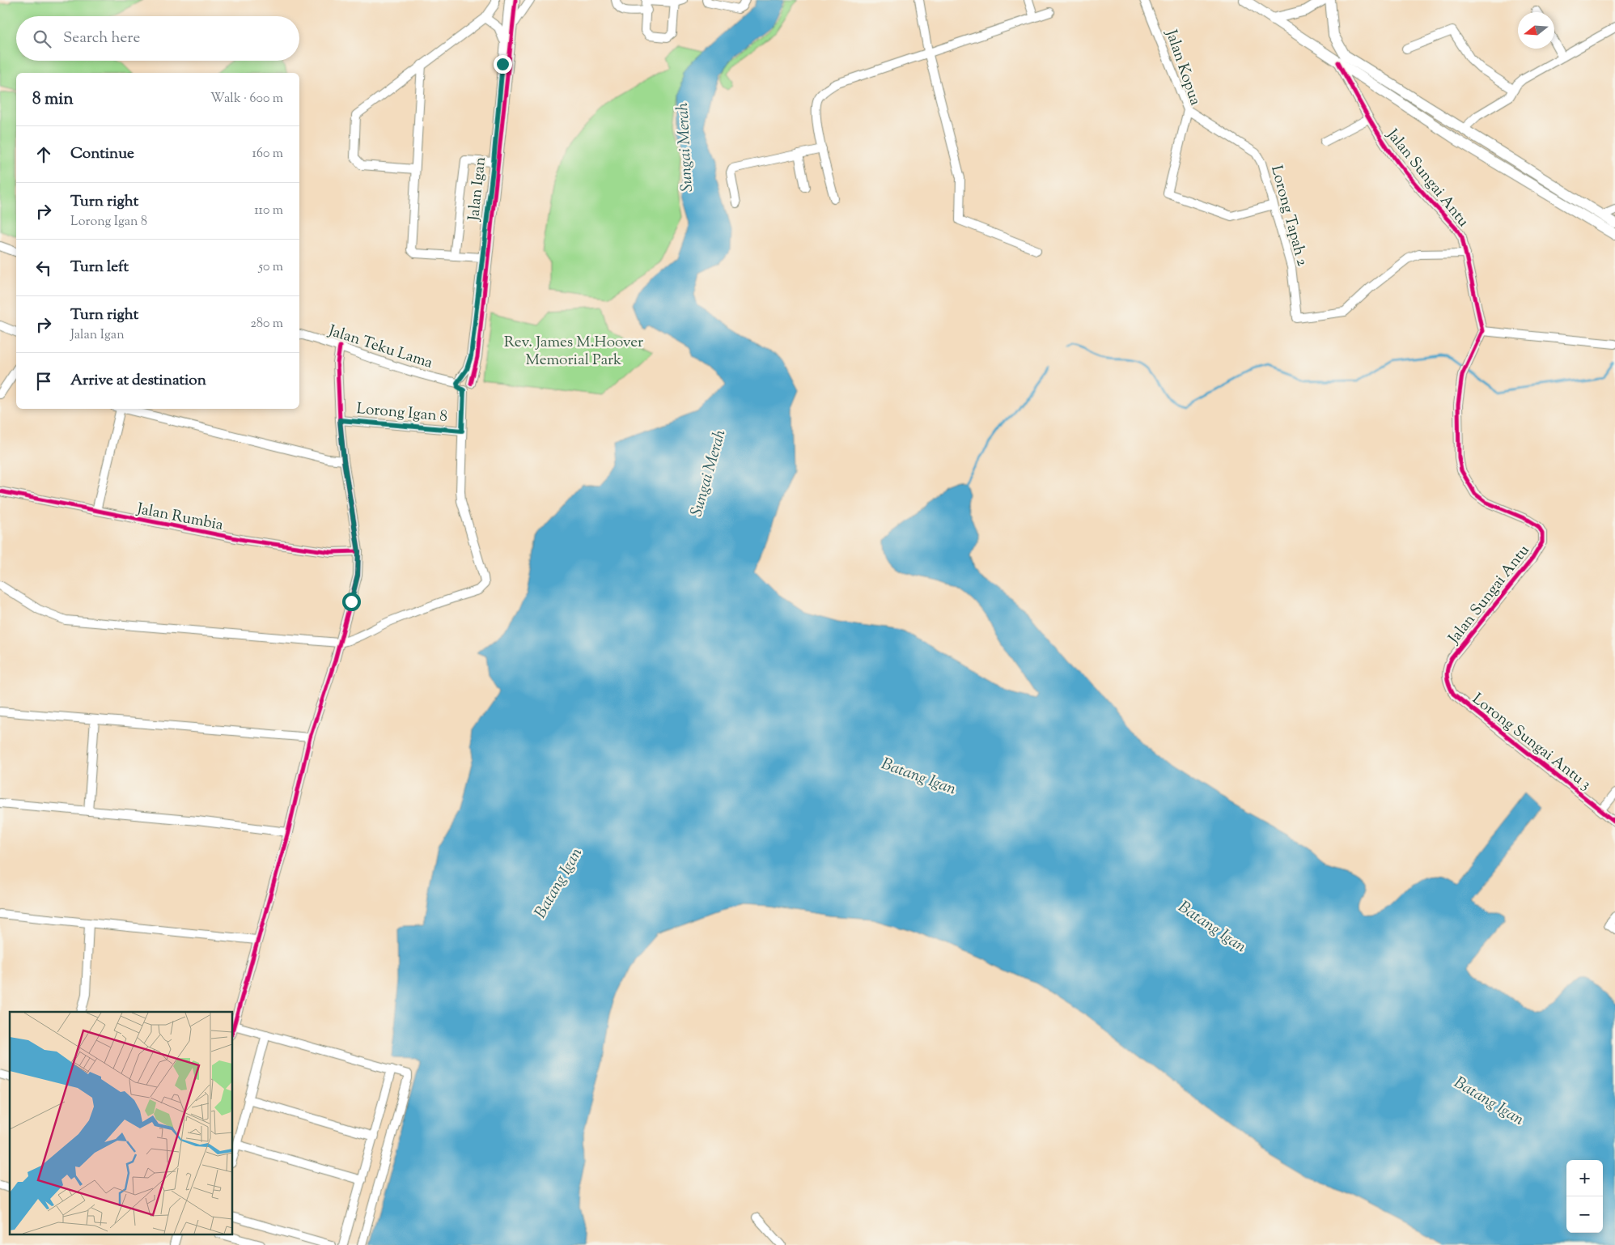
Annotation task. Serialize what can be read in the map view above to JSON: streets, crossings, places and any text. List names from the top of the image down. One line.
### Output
{"streets":{"street":["Jalan Kopua","Jalan Sungai Antu","Jalan Igan","Lorong Tapah 2","Jalan Teku Lama","Lorong Igan 8","Jalan Rumbia","Lorong Sungai Antu 3"]},"crossings":[["Jalan Kopua","Lorong Tapah 2"],["Jalan Sungai Antu","Lorong Tapah 2"],["Jalan Sungai Antu","Lorong Sungai Antu 3"],["Jalan Igan","Jalan Teku Lama"]],"water":["Sungai Merah","Batang Igan"],"parks":["Rev. James M.Hoover Memorial Park"],"north":"left","page":{"search":"Search here","heading":["8 min","Walk · 600 m"],"list":[["Continue","160 m"],["Turn right","Lorong Igan 8","110 m"],["Turn left","50 m"],["Turn right","Jalan Igan","280 m"],"Arrive at destination"],"map_buttons":["+","−"]}}
